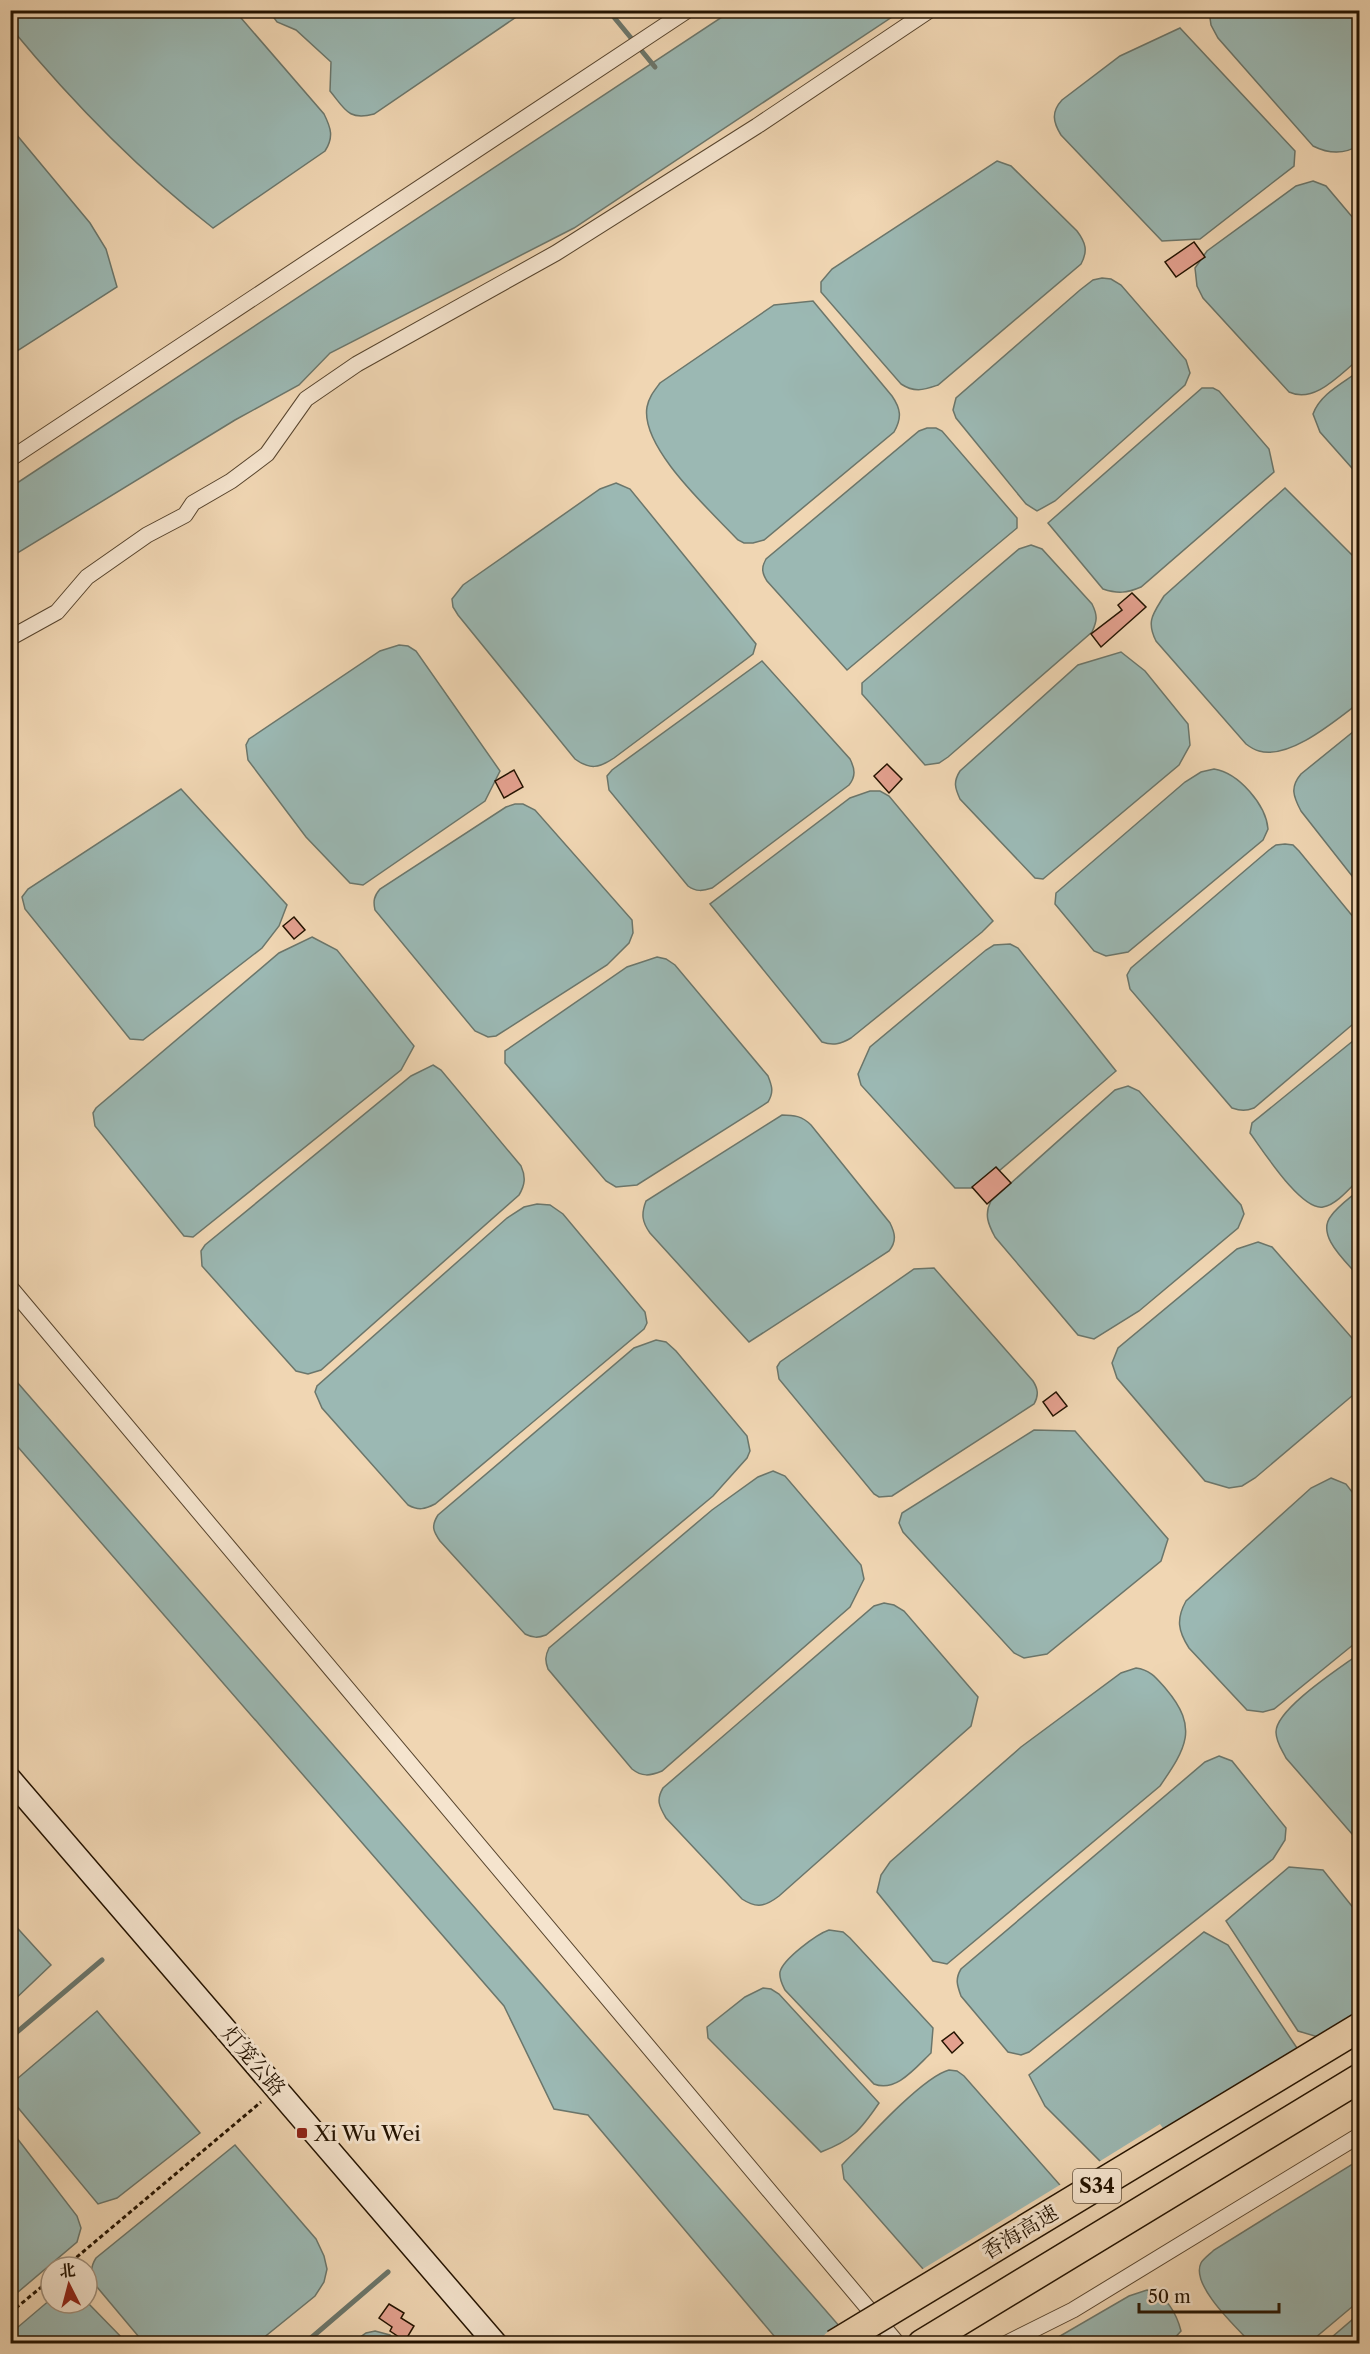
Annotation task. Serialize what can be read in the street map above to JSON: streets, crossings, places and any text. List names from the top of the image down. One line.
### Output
{"streets":{"highway":["S34","香海高速"],"street":["灯笼公路"]},"places":{"transit":["Xi Wu Wei"]},"scale_bar":"50 m","north":"top"}
